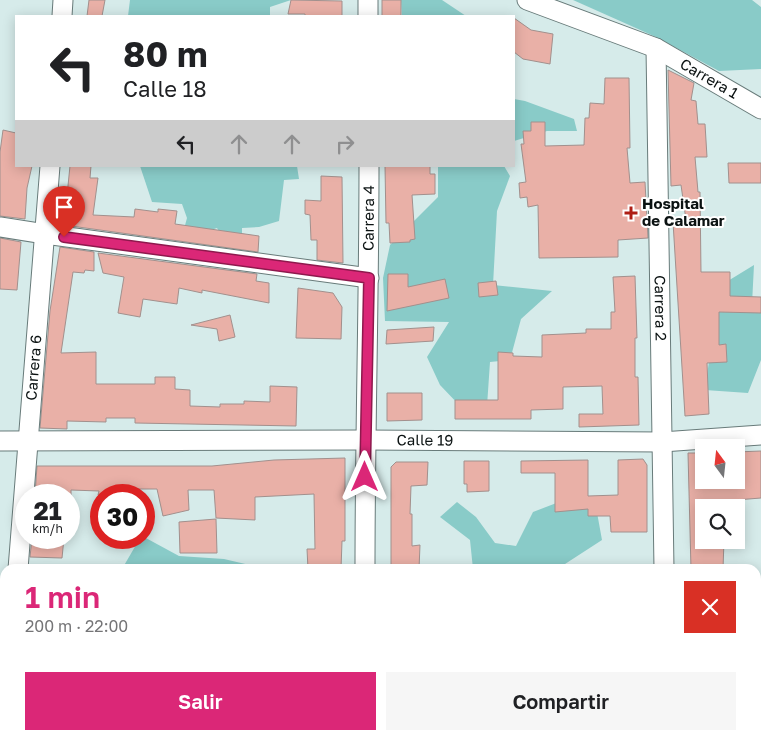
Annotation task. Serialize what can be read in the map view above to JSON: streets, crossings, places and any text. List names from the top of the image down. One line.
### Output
{"streets":{"street":["Carrera 1","Carrera 4","Carrera 2","Carrera 6","Calle 19"]},"crossings":[["Carrera 1","Carrera 2"],["Carrera 4","Calle 19"],["Carrera 2","Calle 19"],["Carrera 6","Calle 19"]],"places":{"health":["Hospital de Calamar"]},"north":"top","page":{"turn":["80 m","Calle 18"],"speed":"21 km/h","limit":"30","heading":["1 min","200 m · 22:00"],"buttons":["Salir","Compartir"]}}
